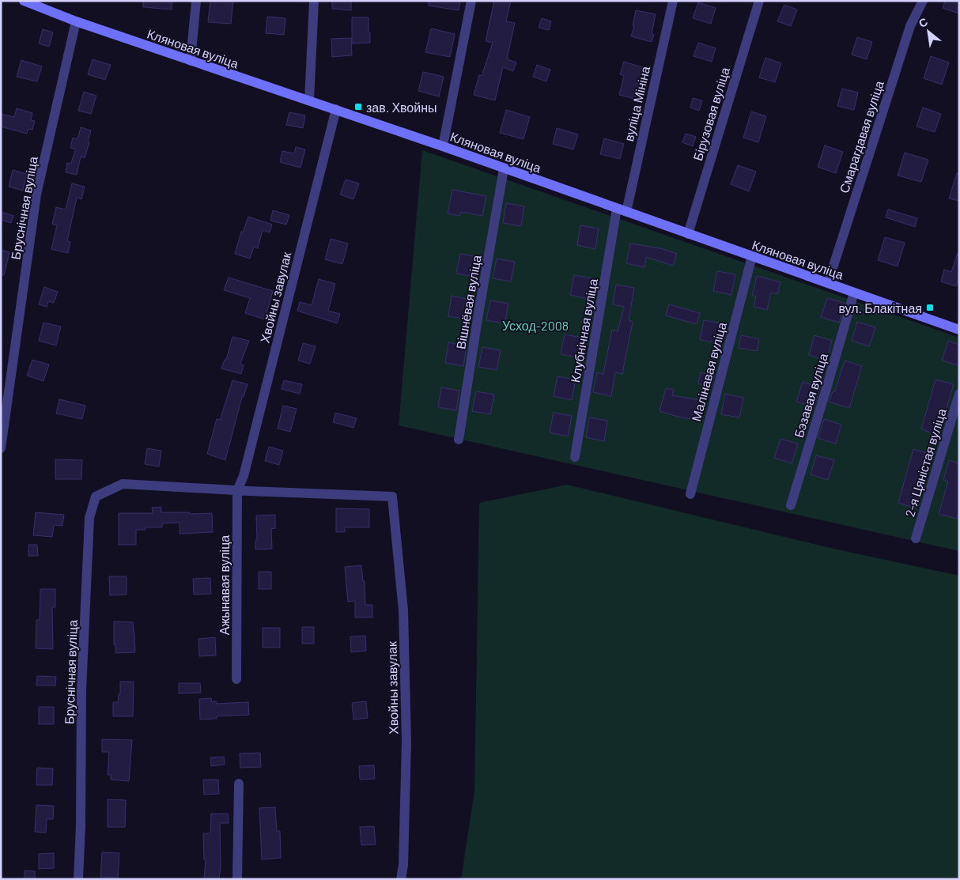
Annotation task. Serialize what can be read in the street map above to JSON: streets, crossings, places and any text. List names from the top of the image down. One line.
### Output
{"streets":{"street":["Кляновая вуліца","вуліца Мініна","Бірузовая вуліца","Смарагдавая вуліца","Бруснічная вуліца","Хвойны завулак","Вішнёвая вуліца","Клубнічная вуліца","Малінавая вуліца","Бэзавая вуліца","2-я Цяністая вуліца","Ажынавая вуліца"]},"crossings":[["Кляновая вуліца","вуліца Мініна"],["Кляновая вуліца","Бірузовая вуліца"],["Кляновая вуліца","Смарагдавая вуліца"],["Кляновая вуліца","Бруснічная вуліца"],["Кляновая вуліца","Хвойны завулак"],["Кляновая вуліца","Вішнёвая вуліца"],["Кляновая вуліца","Клубнічная вуліца"],["Кляновая вуліца","Малінавая вуліца"],["Кляновая вуліца","Бэзавая вуліца"],["вуліца Мініна","Клубнічная вуліца"],["Бруснічная вуліца","Хвойны завулак"],["Бруснічная вуліца","Ажынавая вуліца"],["Хвойны завулак","Ажынавая вуліца"]],"parks":["Усход-2008"],"places":{"transit":["зав. Хвойны","вул. Блакітная"]},"north":"top left"}
